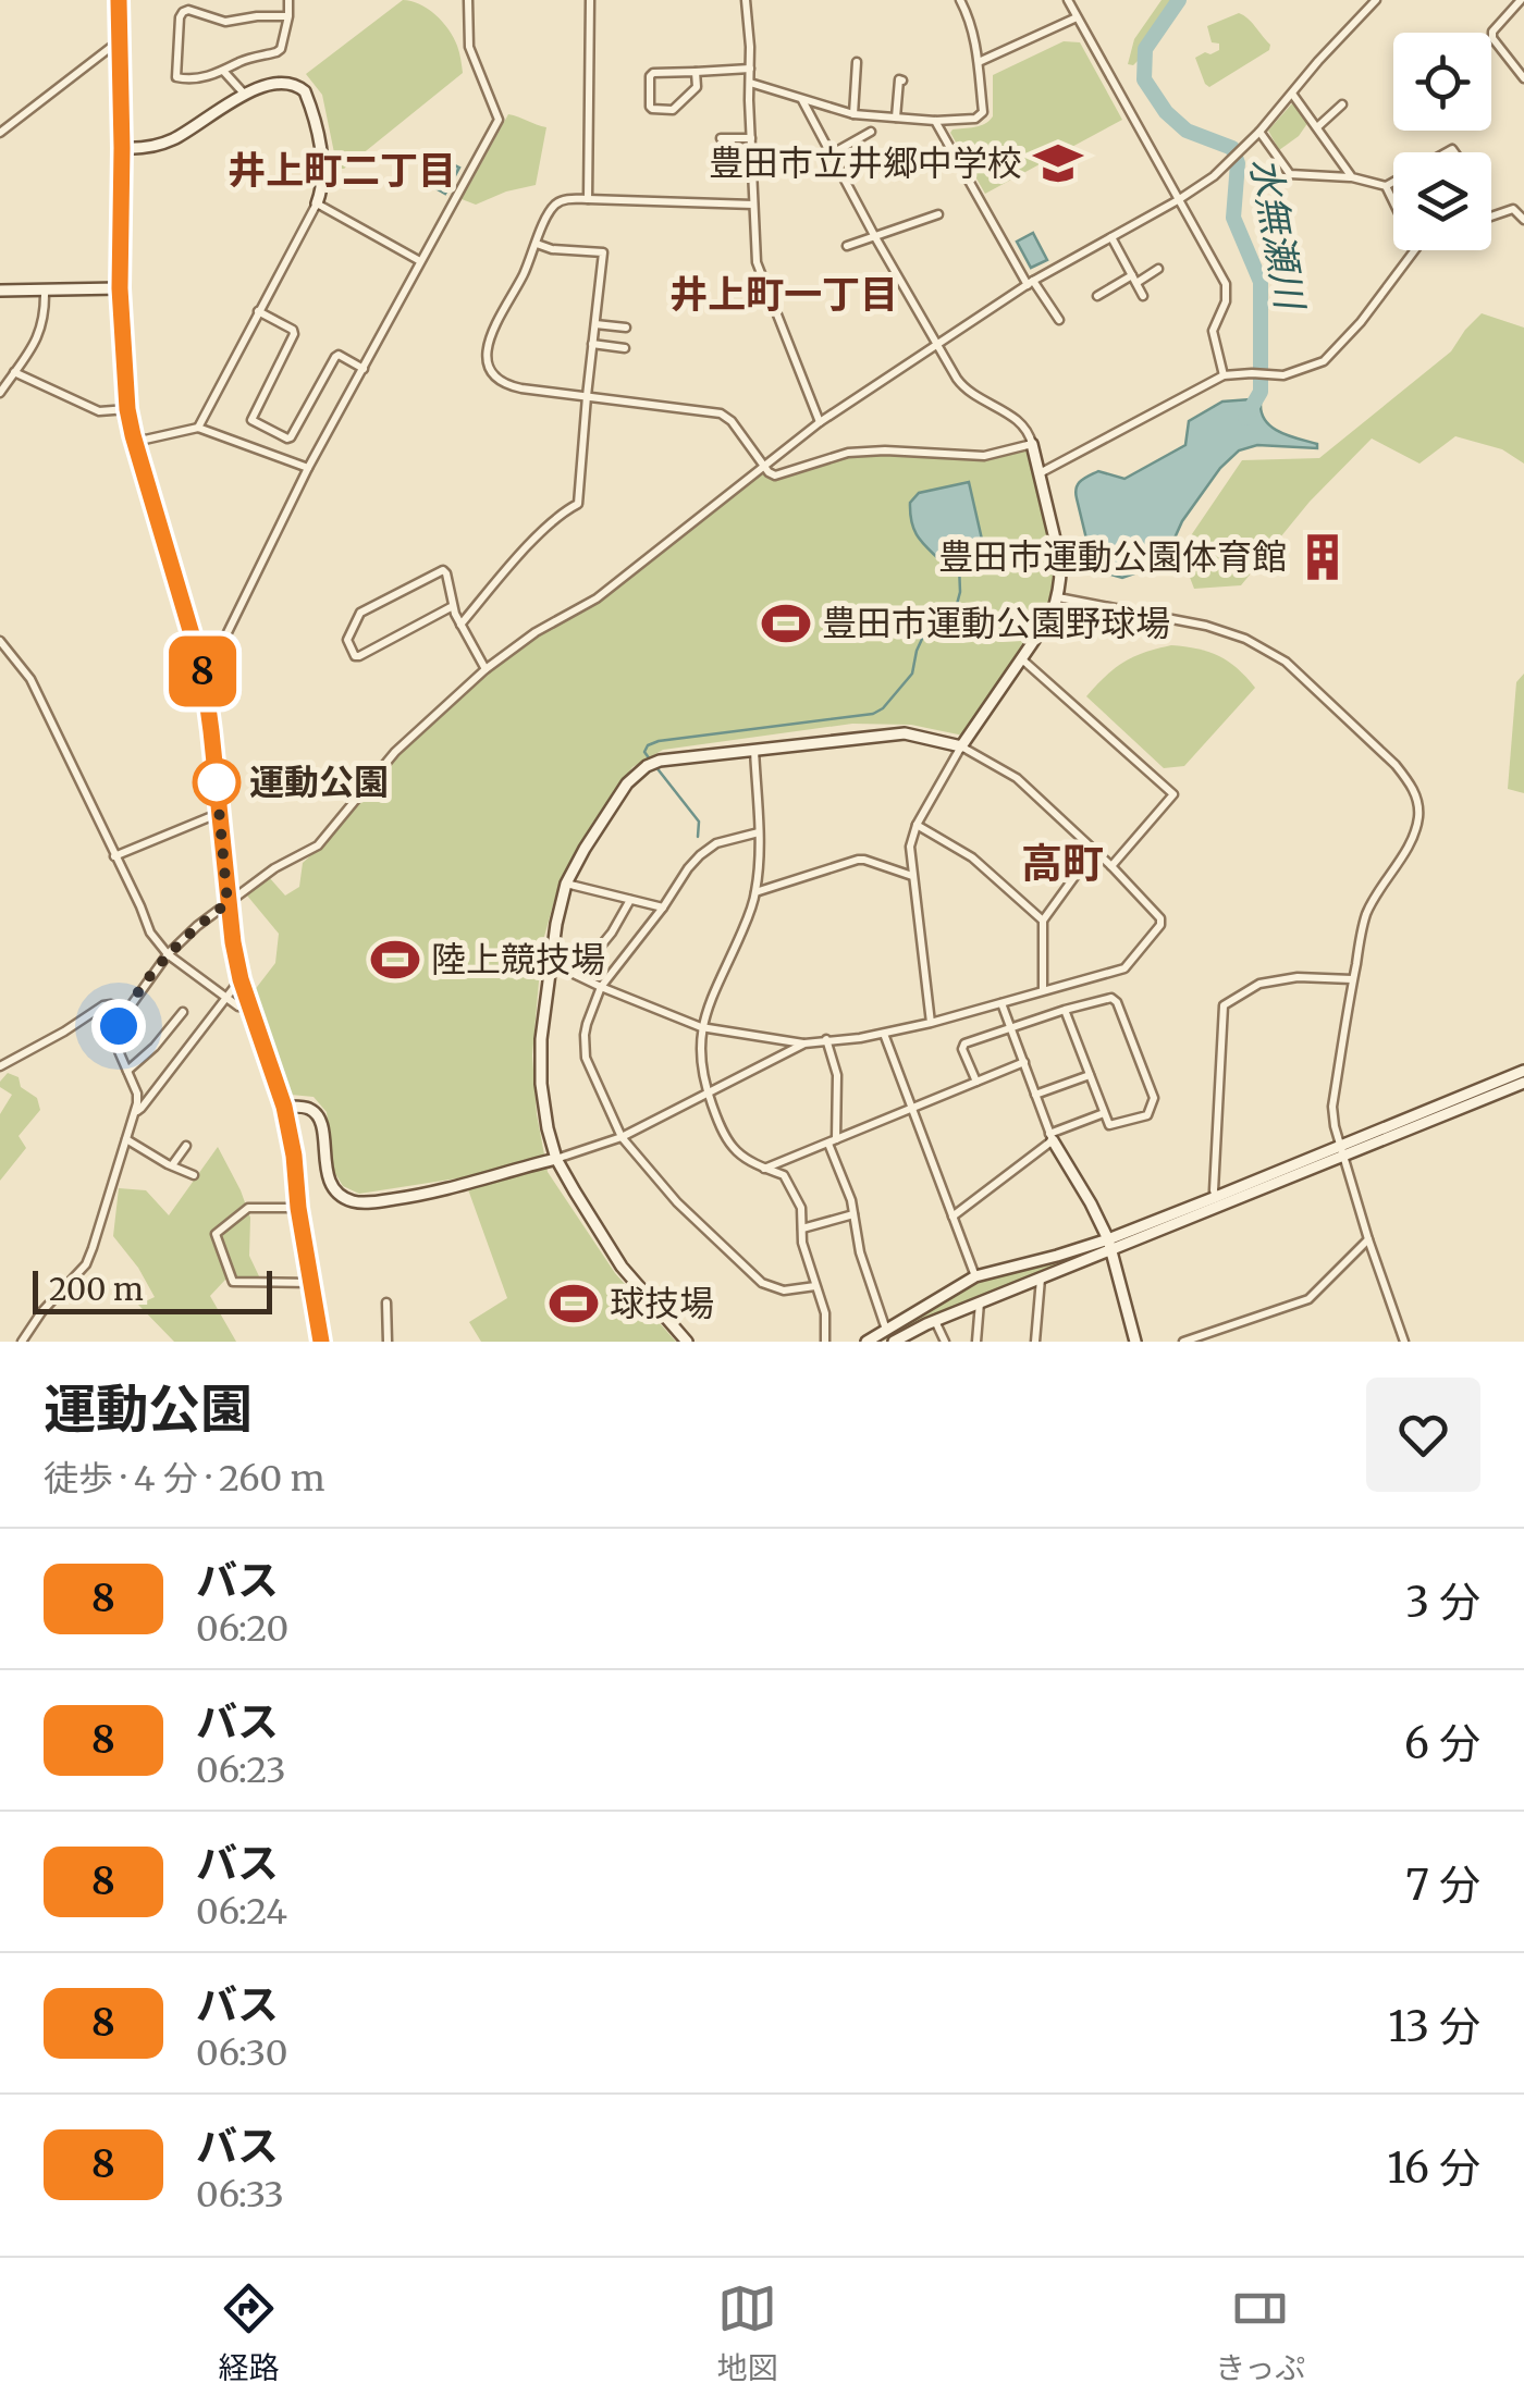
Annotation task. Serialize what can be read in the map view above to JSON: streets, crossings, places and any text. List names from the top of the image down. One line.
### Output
{"districts":["井上町二丁目","井上町一丁目","高町"],"water":["水無瀬川"],"places":{"school or university":["豊田市立井郷中学校"],"building":["豊田市運動公園体育館"],"sports":["豊田市運動公園野球場","陸上競技場","球技場"],"other":["運動公園"]},"lines":["bus line 8"],"scale_bar":"200 m","page":{"on_map":"8","scale":"200 m","heading":["運動公園","徒歩 · 4 分 · 260 m"],"list":[{"mark":"8","name":"バス","note":"06:20","value":"3 分"},{"mark":"8","name":"バス","note":"06:23","value":"6 分"},{"mark":"8","name":"バス","note":"06:24","value":"7 分"},{"mark":"8","name":"バス","note":"06:30","value":"13 分"},{"mark":"8","name":"バス","note":"06:33","value":"16 分"}],"tabs":["経路","地図","きっぷ"]}}
